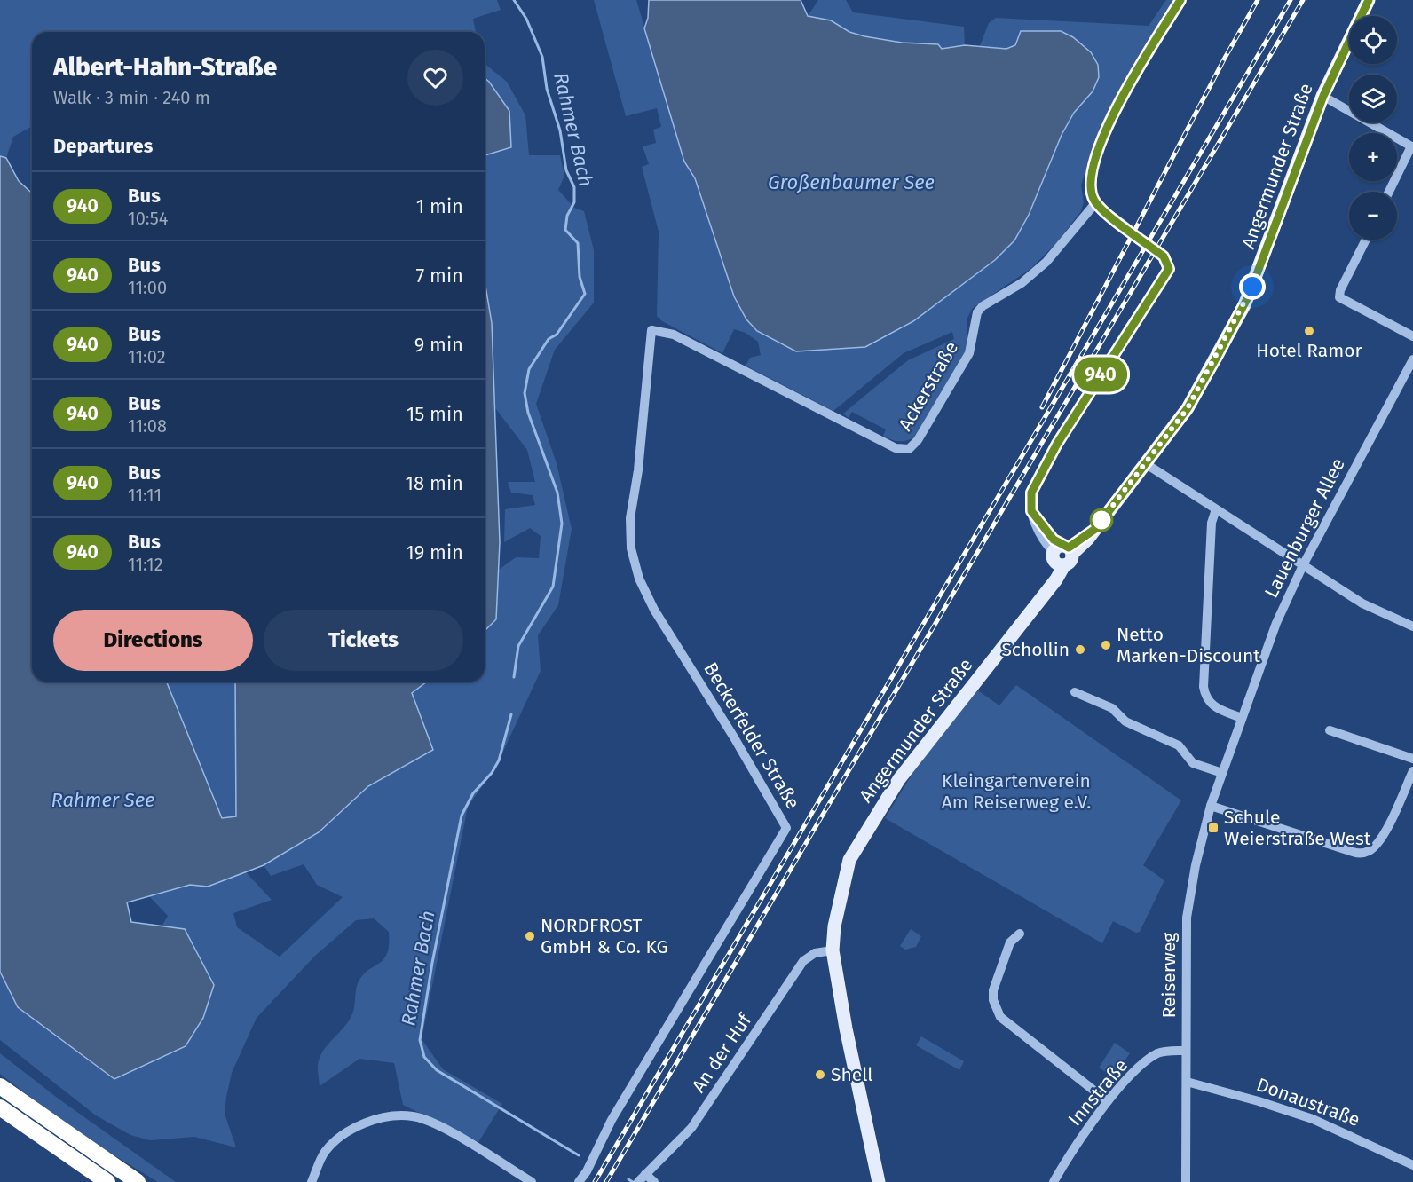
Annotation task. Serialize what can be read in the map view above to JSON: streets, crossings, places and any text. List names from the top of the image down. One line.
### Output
{"streets":{"main road":["Angermunder Straße"],"street":["Ackerstraße","Lauenburger Allee","Beckerfelder Straße","Reiserweg","An der Huf","Innstraße","Donaustraße"]},"crossings":[["Angermunder Straße","An der Huf"],["Ackerstraße","Beckerfelder Straße"],["Lauenburger Allee","Reiserweg"],["Reiserweg","Innstraße"],["Reiserweg","Donaustraße"]],"water":["Rahmer Bach","Großenbaumer See","Rahmer See"],"parks":["Kleingartenverein Am Reiserweg e.V."],"places":{"other":["Hotel Ramor","Netto Marken-Discount","Schollin","NORDFROST GmbH & Co. KG","Shell"],"transit":["Schule Weierstraße West"]},"lines":["bus line 940"],"page":{"on_map":"940","map_buttons":["+","−"],"heading":[["Albert-Hahn-Straße","Walk · 3 min · 240 m"],"Departures"],"list":[{"mark":"940","name":"Bus","note":"10:54","value":"1 min"},{"mark":"940","name":"Bus","note":"11:00","value":"7 min"},{"mark":"940","name":"Bus","note":"11:02","value":"9 min"},{"mark":"940","name":"Bus","note":"11:08","value":"15 min"},{"mark":"940","name":"Bus","note":"11:11","value":"18 min"},{"mark":"940","name":"Bus","note":"11:12","value":"19 min"}],"buttons":["Directions","Tickets"]}}
